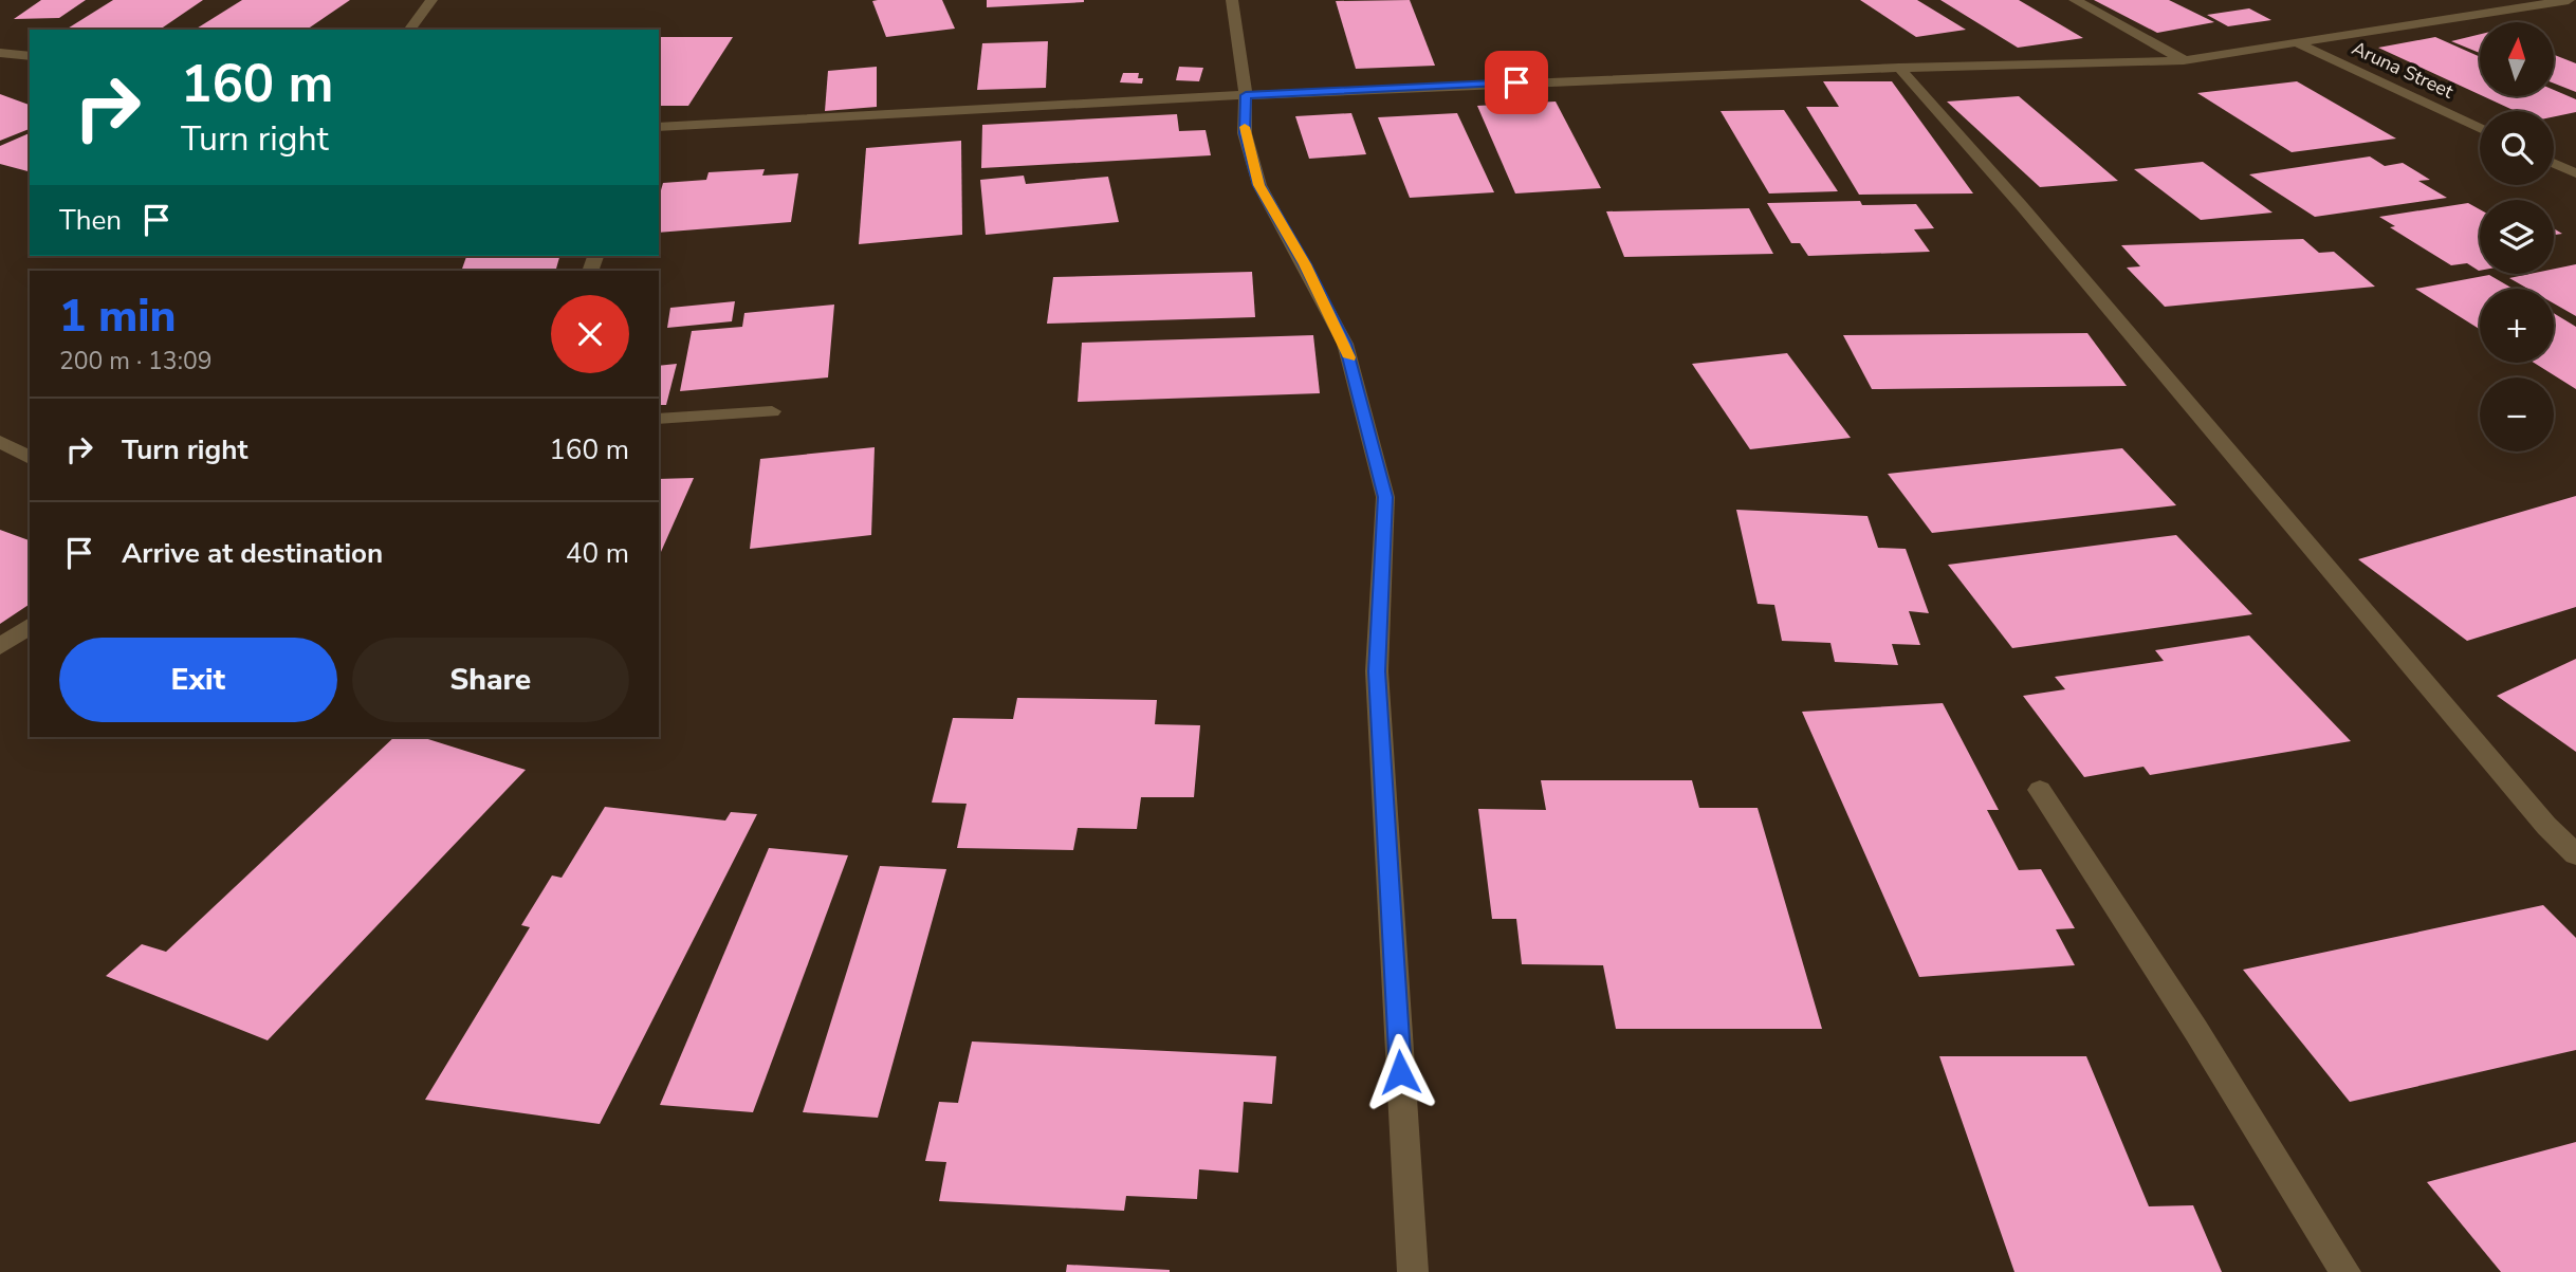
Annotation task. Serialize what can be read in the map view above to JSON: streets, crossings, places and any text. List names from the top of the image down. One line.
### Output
{"streets":{"street":["Aruna Street"]},"north":"top","page":{"map_buttons":["+","−"],"turn":["160 m","Turn right"],"then":"Then","heading":["1 min","200 m · 13:09"],"list":[{"name":"Turn right","value":"160 m"},{"name":"Arrive at destination","value":"40 m"}],"buttons":["Exit","Share"]}}
